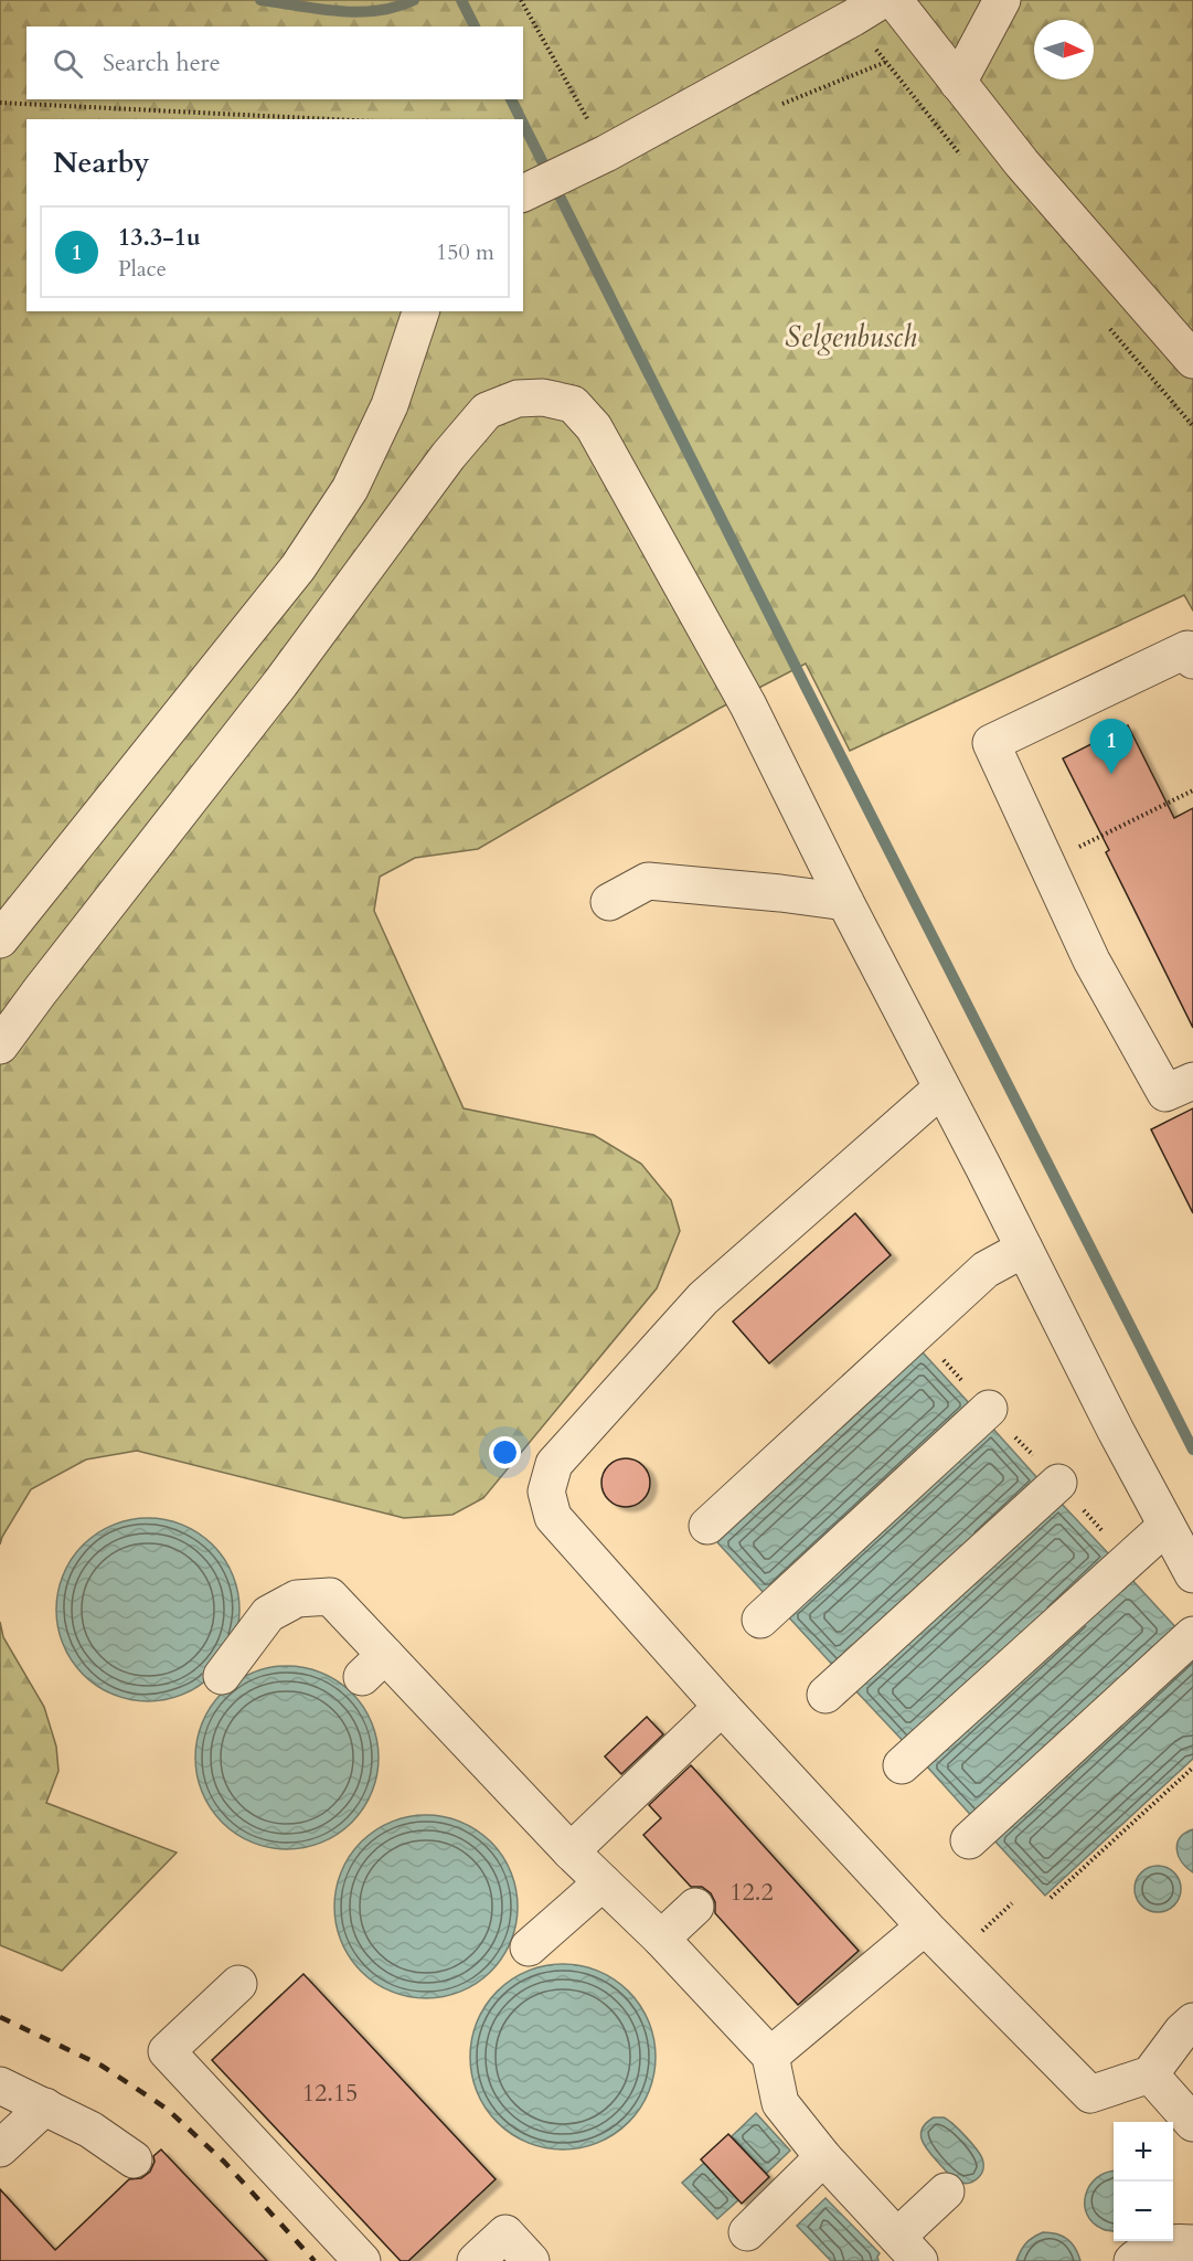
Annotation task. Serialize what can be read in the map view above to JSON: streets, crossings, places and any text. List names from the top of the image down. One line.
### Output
{"parks":["Selgenbusch"],"house_numbers":["12.2","12.15"],"north":"right","page":{"search":"Search here","heading":"Nearby","list":[{"mark":"1","name":"13.3-1u","note":"Place","value":"150 m"}],"pins":"1","map_buttons":["+","−"]}}
